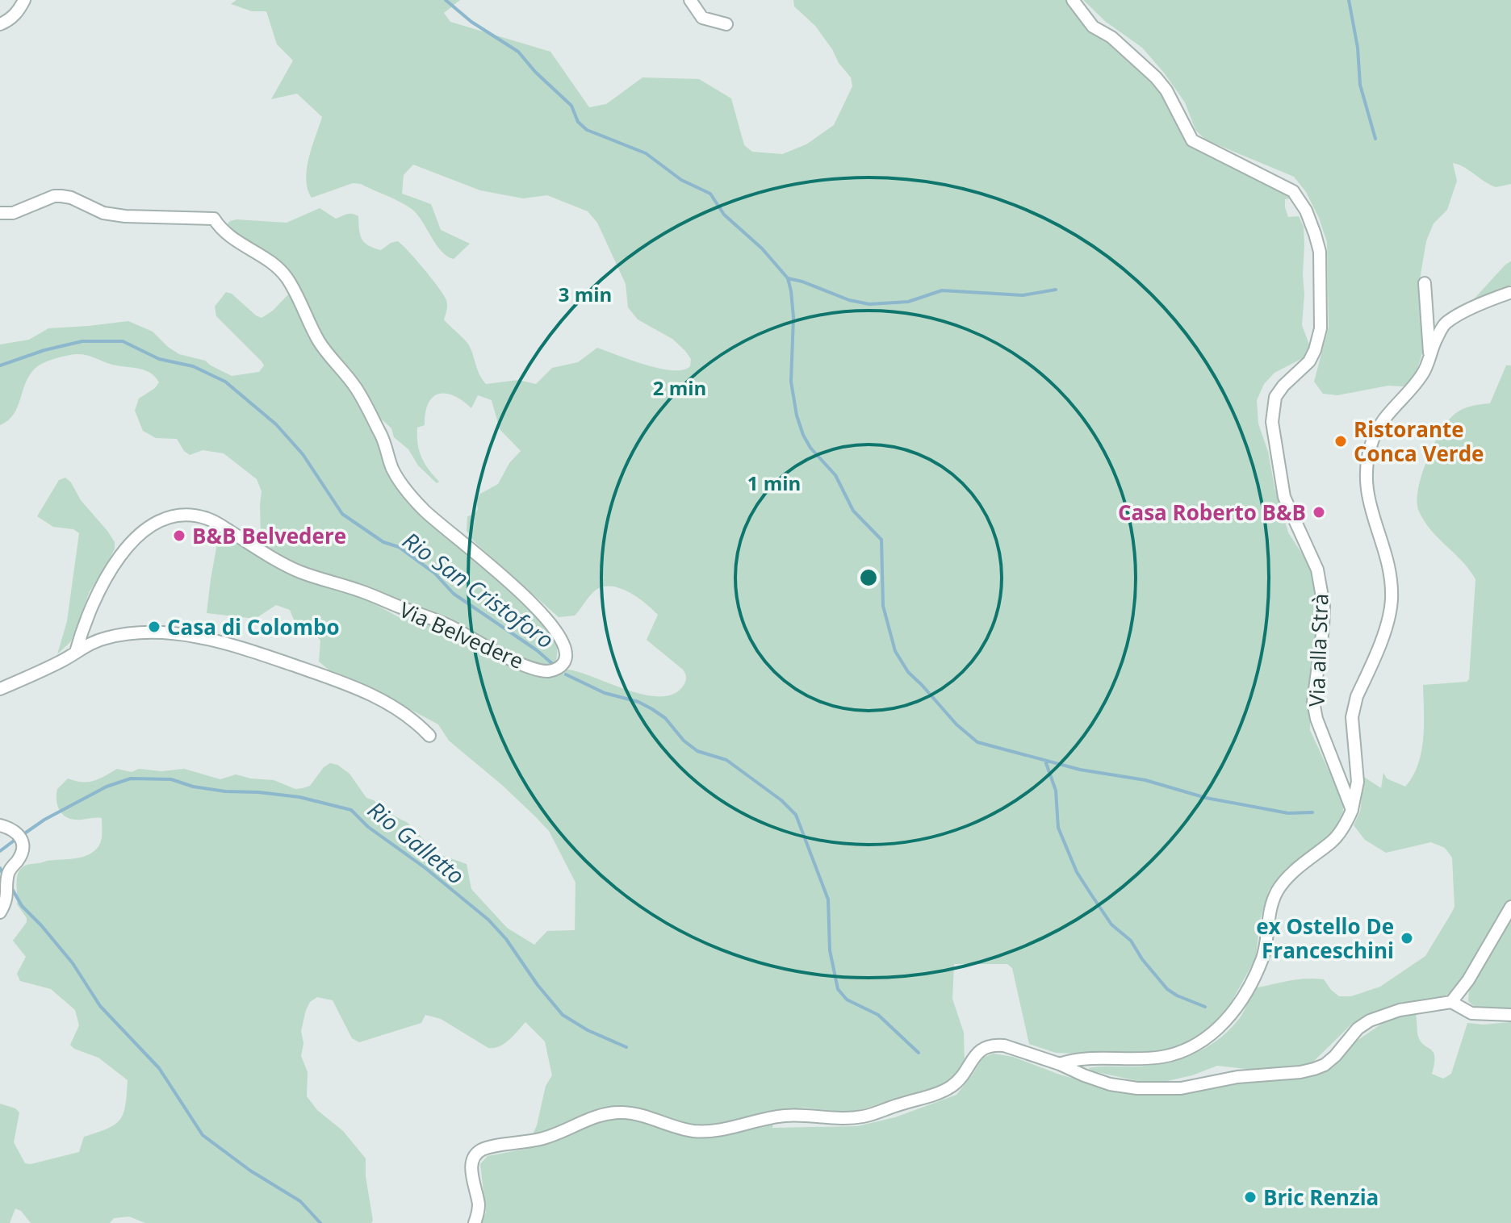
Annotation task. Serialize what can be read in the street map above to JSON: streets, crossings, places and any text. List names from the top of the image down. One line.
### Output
{"streets":{"street":["Via Belvedere","Via alla Strà"]},"water":["Rio San Cristoforo","Rio Galletto"],"places":["Ristorante Conca Verde","Casa Roberto B&B","B&B Belvedere","Casa di Colombo","ex Ostello De Franceschini","Bric Renzia"],"rings":["3 min","2 min","1 min"]}
